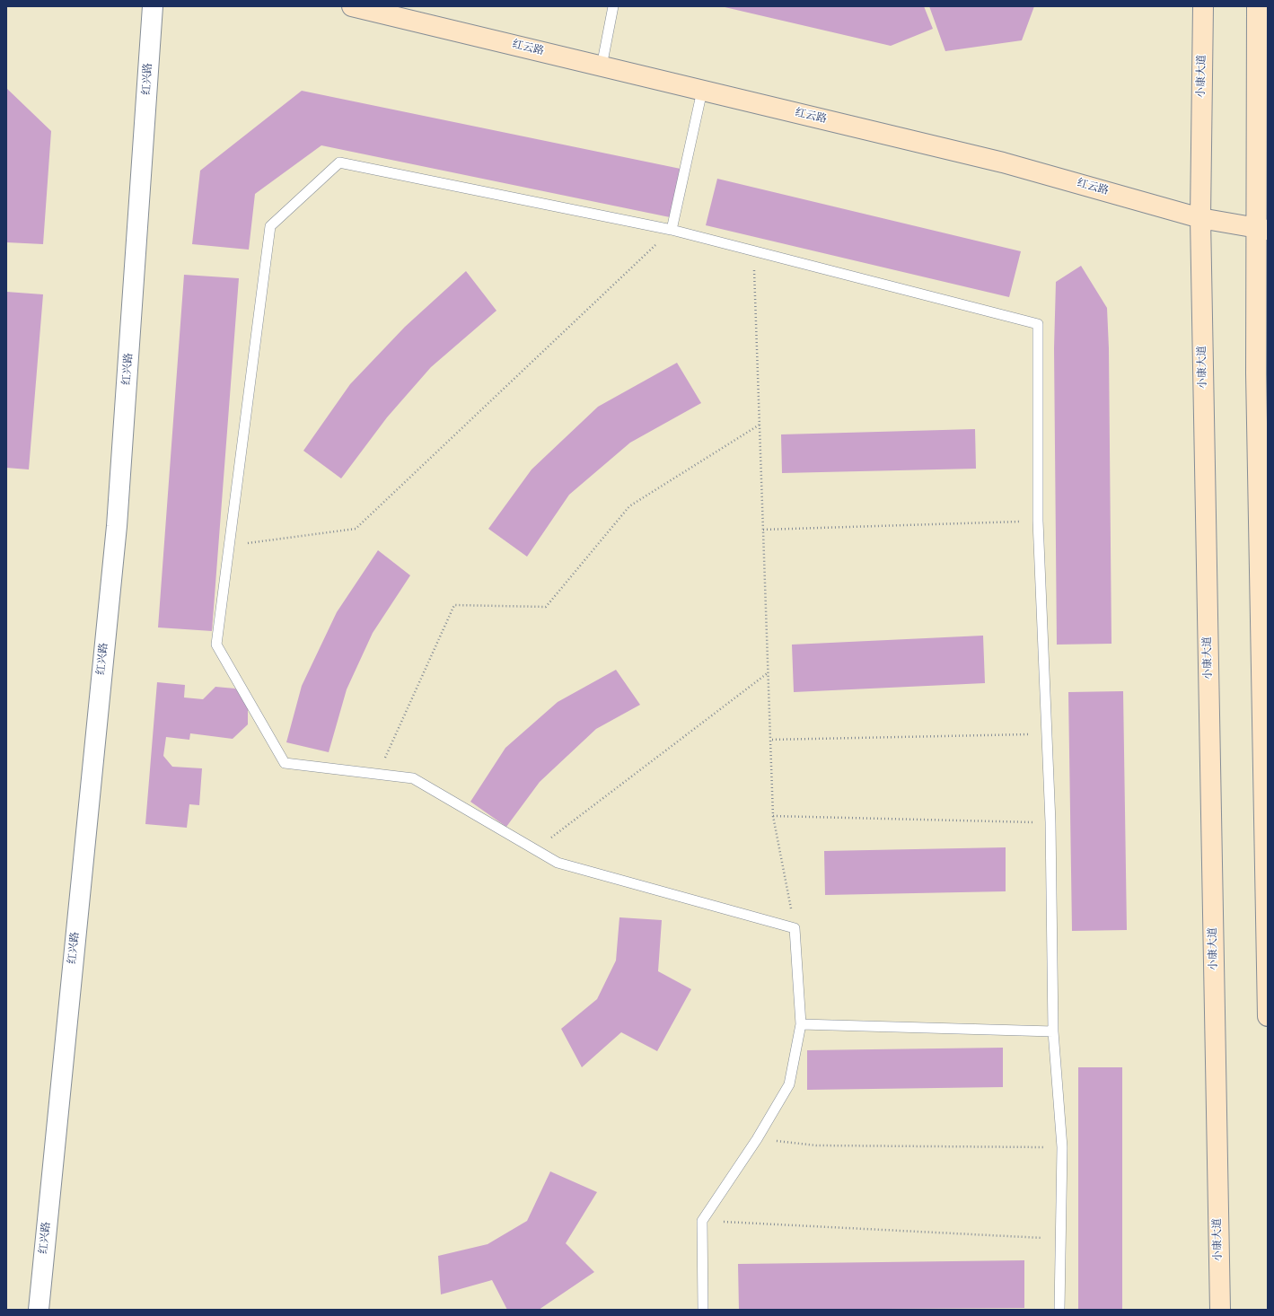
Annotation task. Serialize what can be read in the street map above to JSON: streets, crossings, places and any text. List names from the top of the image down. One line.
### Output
{"streets":{"main road":["红云路","小康大道"],"street":["红兴路"]},"crossings":[["红云路","小康大道"]]}
